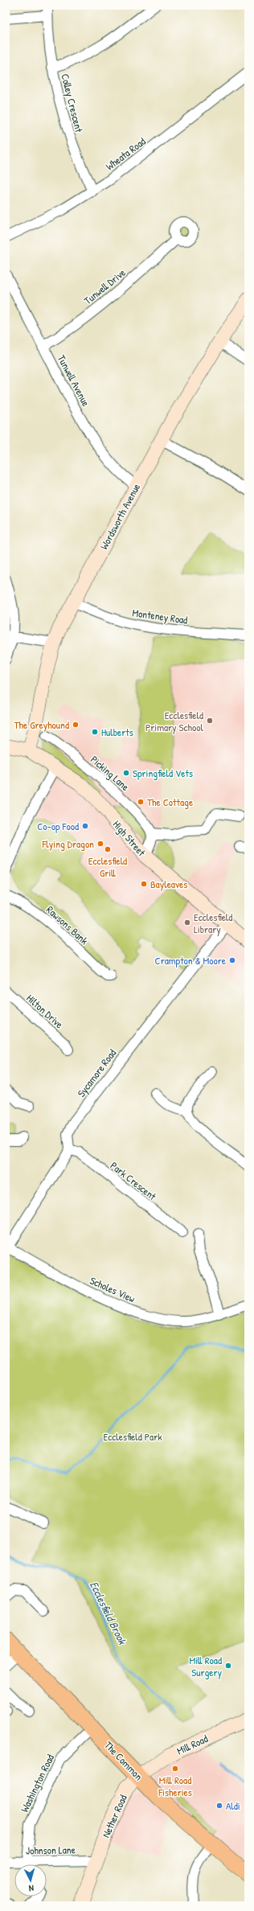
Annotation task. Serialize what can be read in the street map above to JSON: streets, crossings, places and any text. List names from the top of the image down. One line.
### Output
{"streets":{"main road":["The Common"],"street":["Colley Crescent","Wheata Road","Tunwell Drive","Tunwell Avenue","Wordsworth Avenue","Monteney Road","Picking Lane","High Street","Rawsons Bank","Hilton Drive","Sycamore Road","Park Crescent","Scholes View","Mill Road","Washington Road","Nether Road","Johnson Lane"]},"crossings":[["Colley Crescent","Wheata Road"],["Tunwell Drive","Tunwell Avenue"],["Tunwell Avenue","Wordsworth Avenue"],["Wordsworth Avenue","Monteney Road"],["Wordsworth Avenue","High Street"],["High Street","Sycamore Road"],["Sycamore Road","Park Crescent"],["Mill Road","The Common"],["Mill Road","Nether Road"],["The Common","Washington Road"],["The Common","Nether Road"],["Washington Road","Johnson Lane"],["Nether Road","Johnson Lane"]],"water":["Ecclesfield Brook"],"parks":["Ecclesfield Park"],"places":["Ecclesfield Primary School","The Greyhound","Hulberts","Springfield Vets","The Cottage","Co-op Food","Flying Dragon","Ecclesfield Grill","Bayleaves","Ecclesfield Library","Crampton & Moore","Mill Road Surgery","Mill Road Fisheries","Aldi"],"north":"bottom"}
